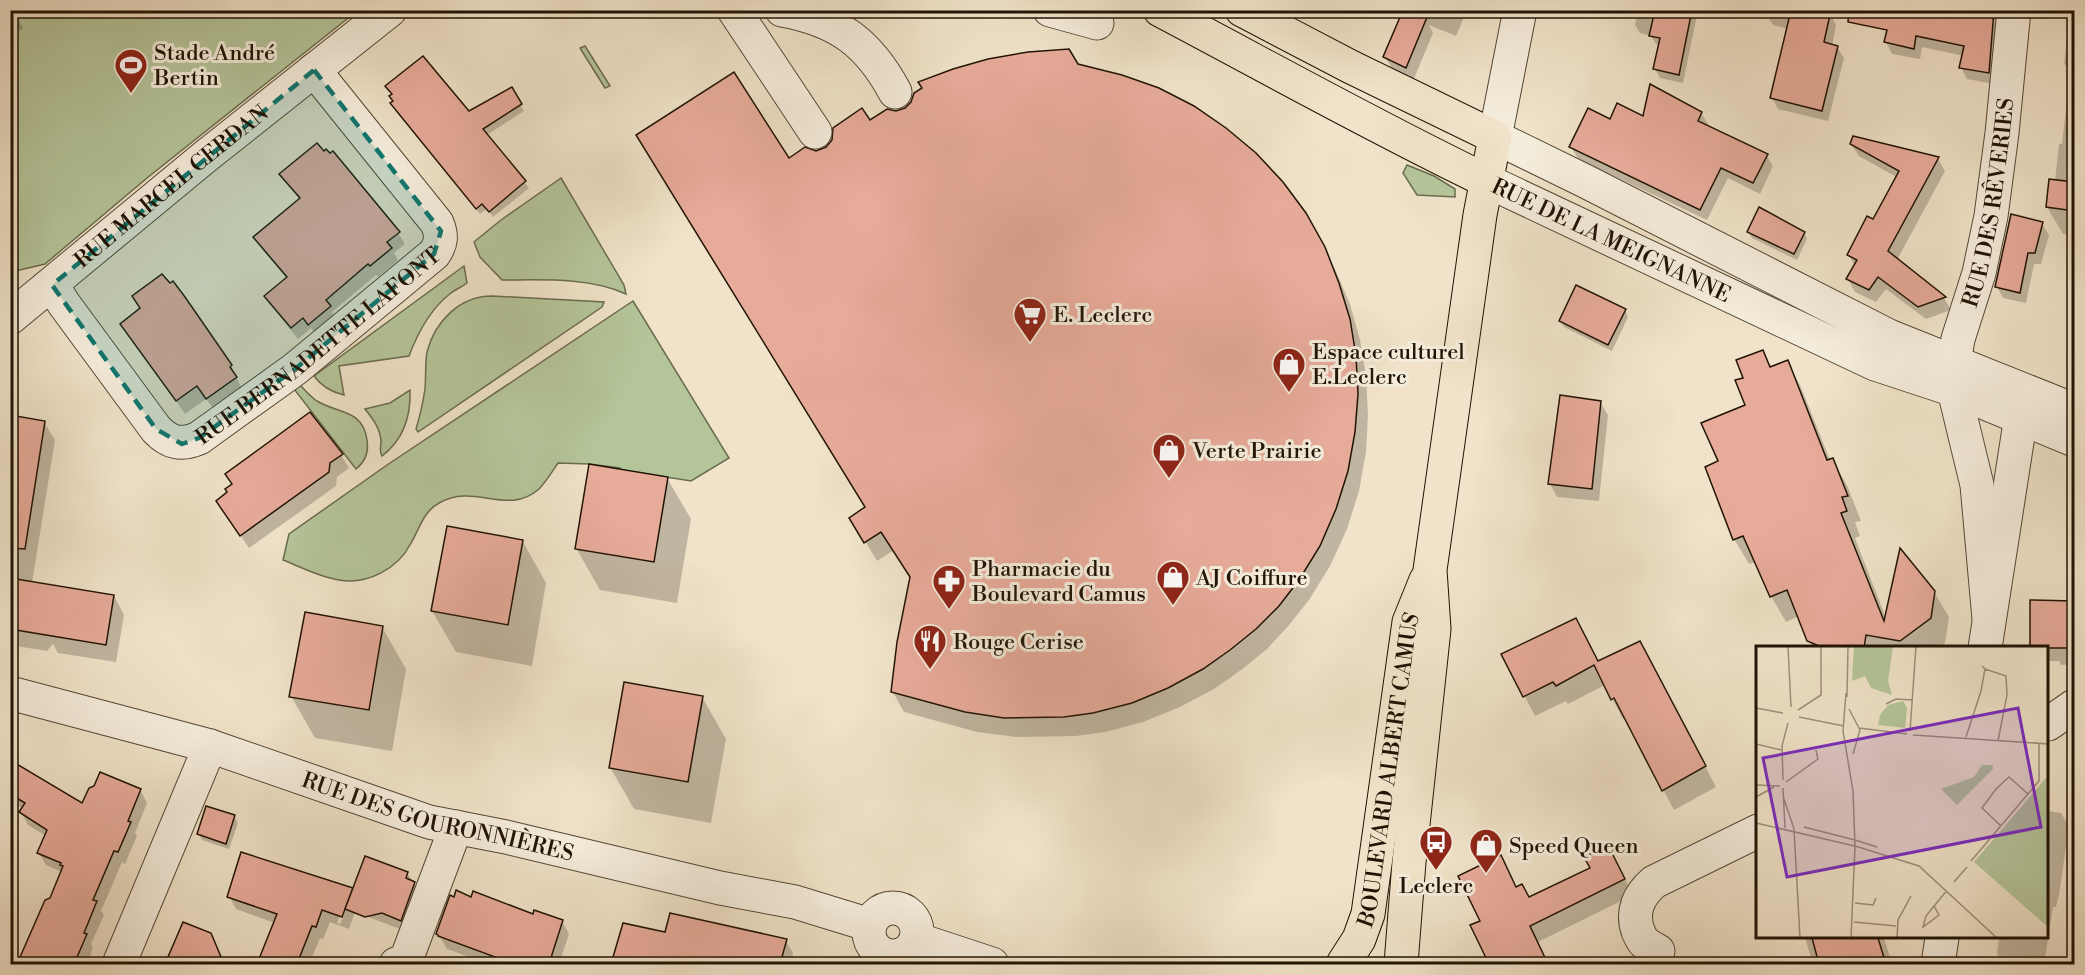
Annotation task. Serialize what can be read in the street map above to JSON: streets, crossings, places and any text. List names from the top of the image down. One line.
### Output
{"streets":{"main road":["RUE DE LA MEIGNANNE","BOULEVARD ALBERT CAMUS"],"street":["RUE MARCEL CERDAN","RUE DES RÊVERIES","RUE BERNADETTE LAFONT","RUE DES GOURONNIÈRES"]},"crossings":[["RUE MARCEL CERDAN","RUE BERNADETTE LAFONT"],["RUE DES RÊVERIES","RUE DE LA MEIGNANNE"],["RUE DE LA MEIGNANNE","BOULEVARD ALBERT CAMUS"]],"places":{"sports":["Stade André Bertin"],"supermarket":["E. Leclerc"],"shop":["Espace culturel E.Leclerc","Verte Prairie","AJ Coiffure","Speed Queen"],"pharmacy":["Pharmacie du Boulevard Camus"],"restaurant":["Rouge Cerise"],"bus stop":["Leclerc"]}}
